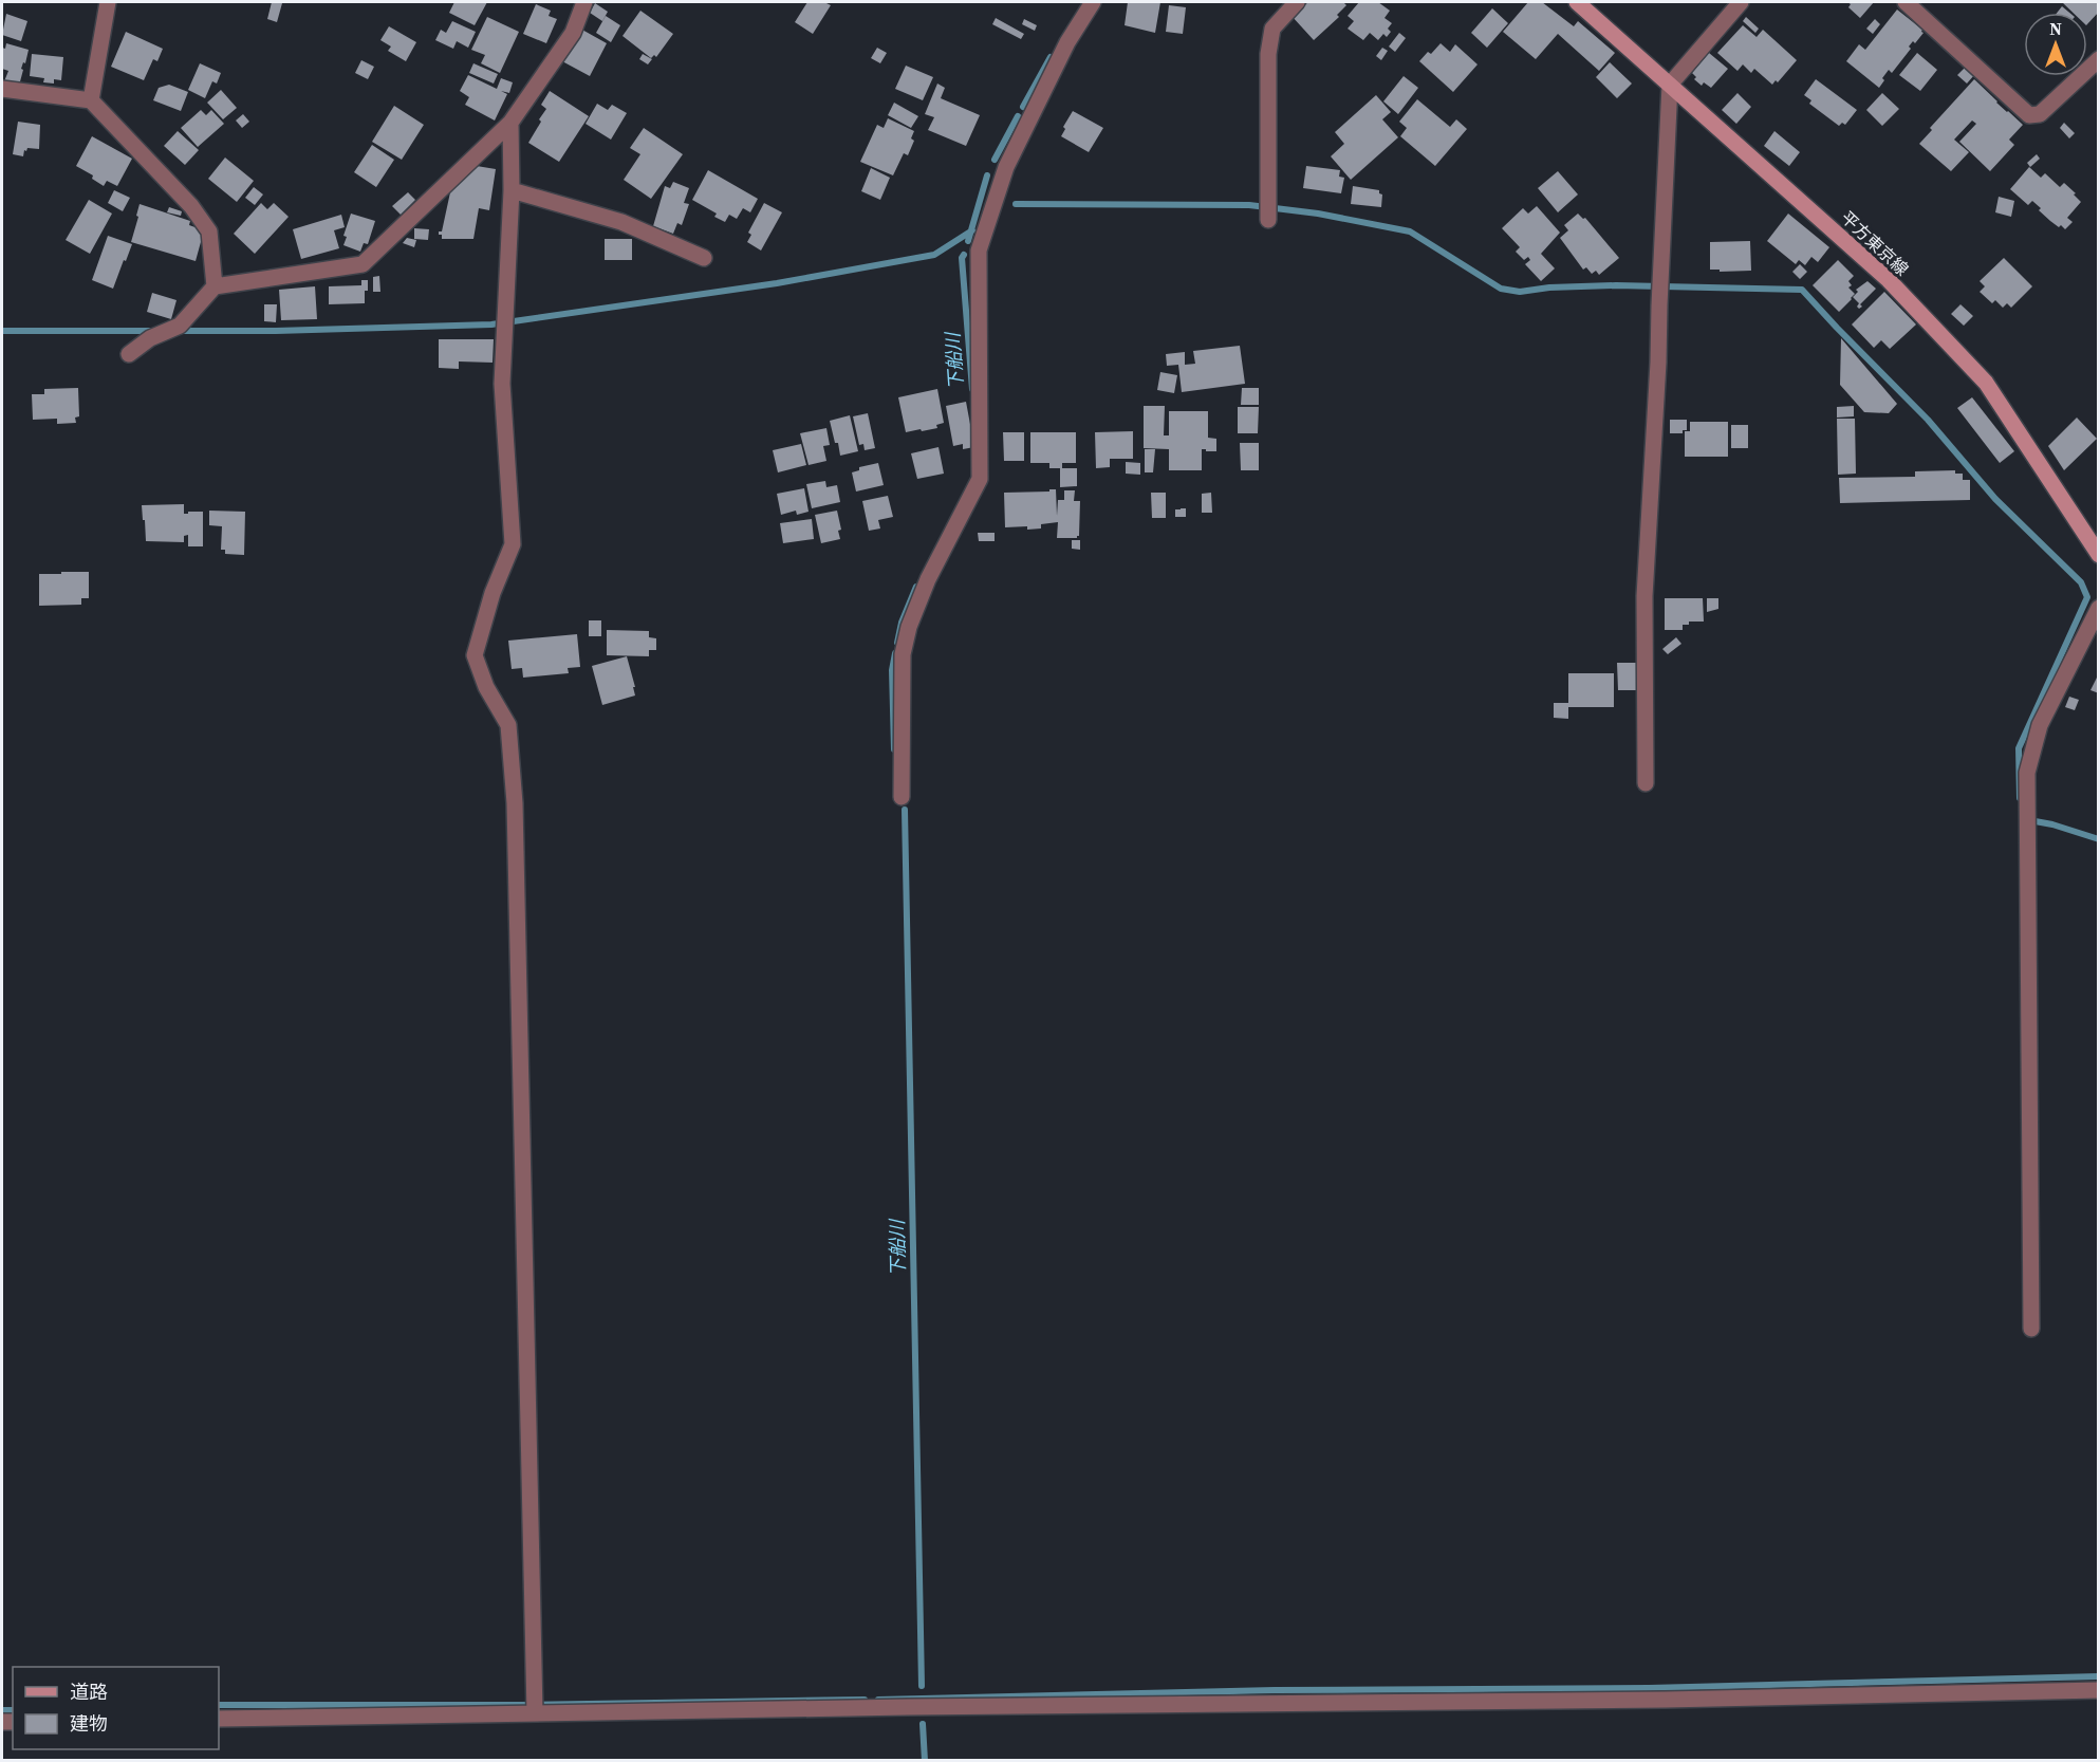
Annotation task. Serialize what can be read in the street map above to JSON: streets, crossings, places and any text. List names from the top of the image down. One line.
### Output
{"streets":{"main road":["平方東京線"]},"water":["下船川"],"legend":["道路","建物"],"north":"top"}
